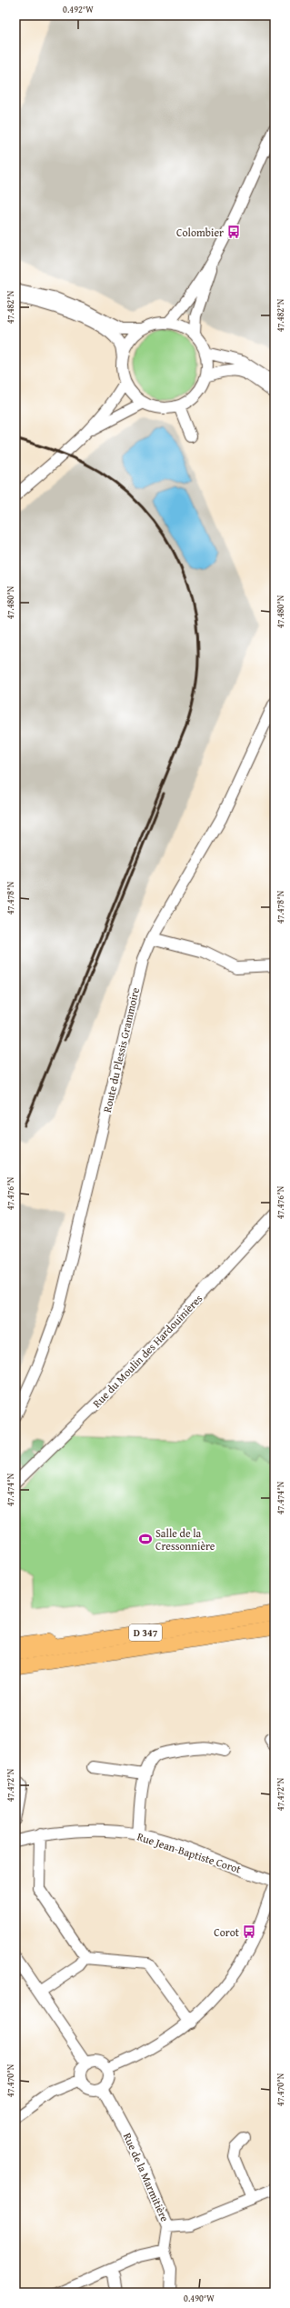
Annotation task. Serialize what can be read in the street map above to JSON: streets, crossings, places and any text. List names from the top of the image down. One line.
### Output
{"streets":{"highway":["D 347"],"street":["Route du Plessis Grammoire","Rue du Moulin des Hardouinières","Rue Jean-Baptiste Corot","Rue de la Marmitière"]},"places":{"bus stop":["Colombier","Corot"],"sports":["Salle de la Cressonnière"]},"coordinates":["0.492°W","47.482°N","47.480°N","47.478°N","47.476°N","47.474°N","47.472°N","47.470°N","0.490°W"]}
